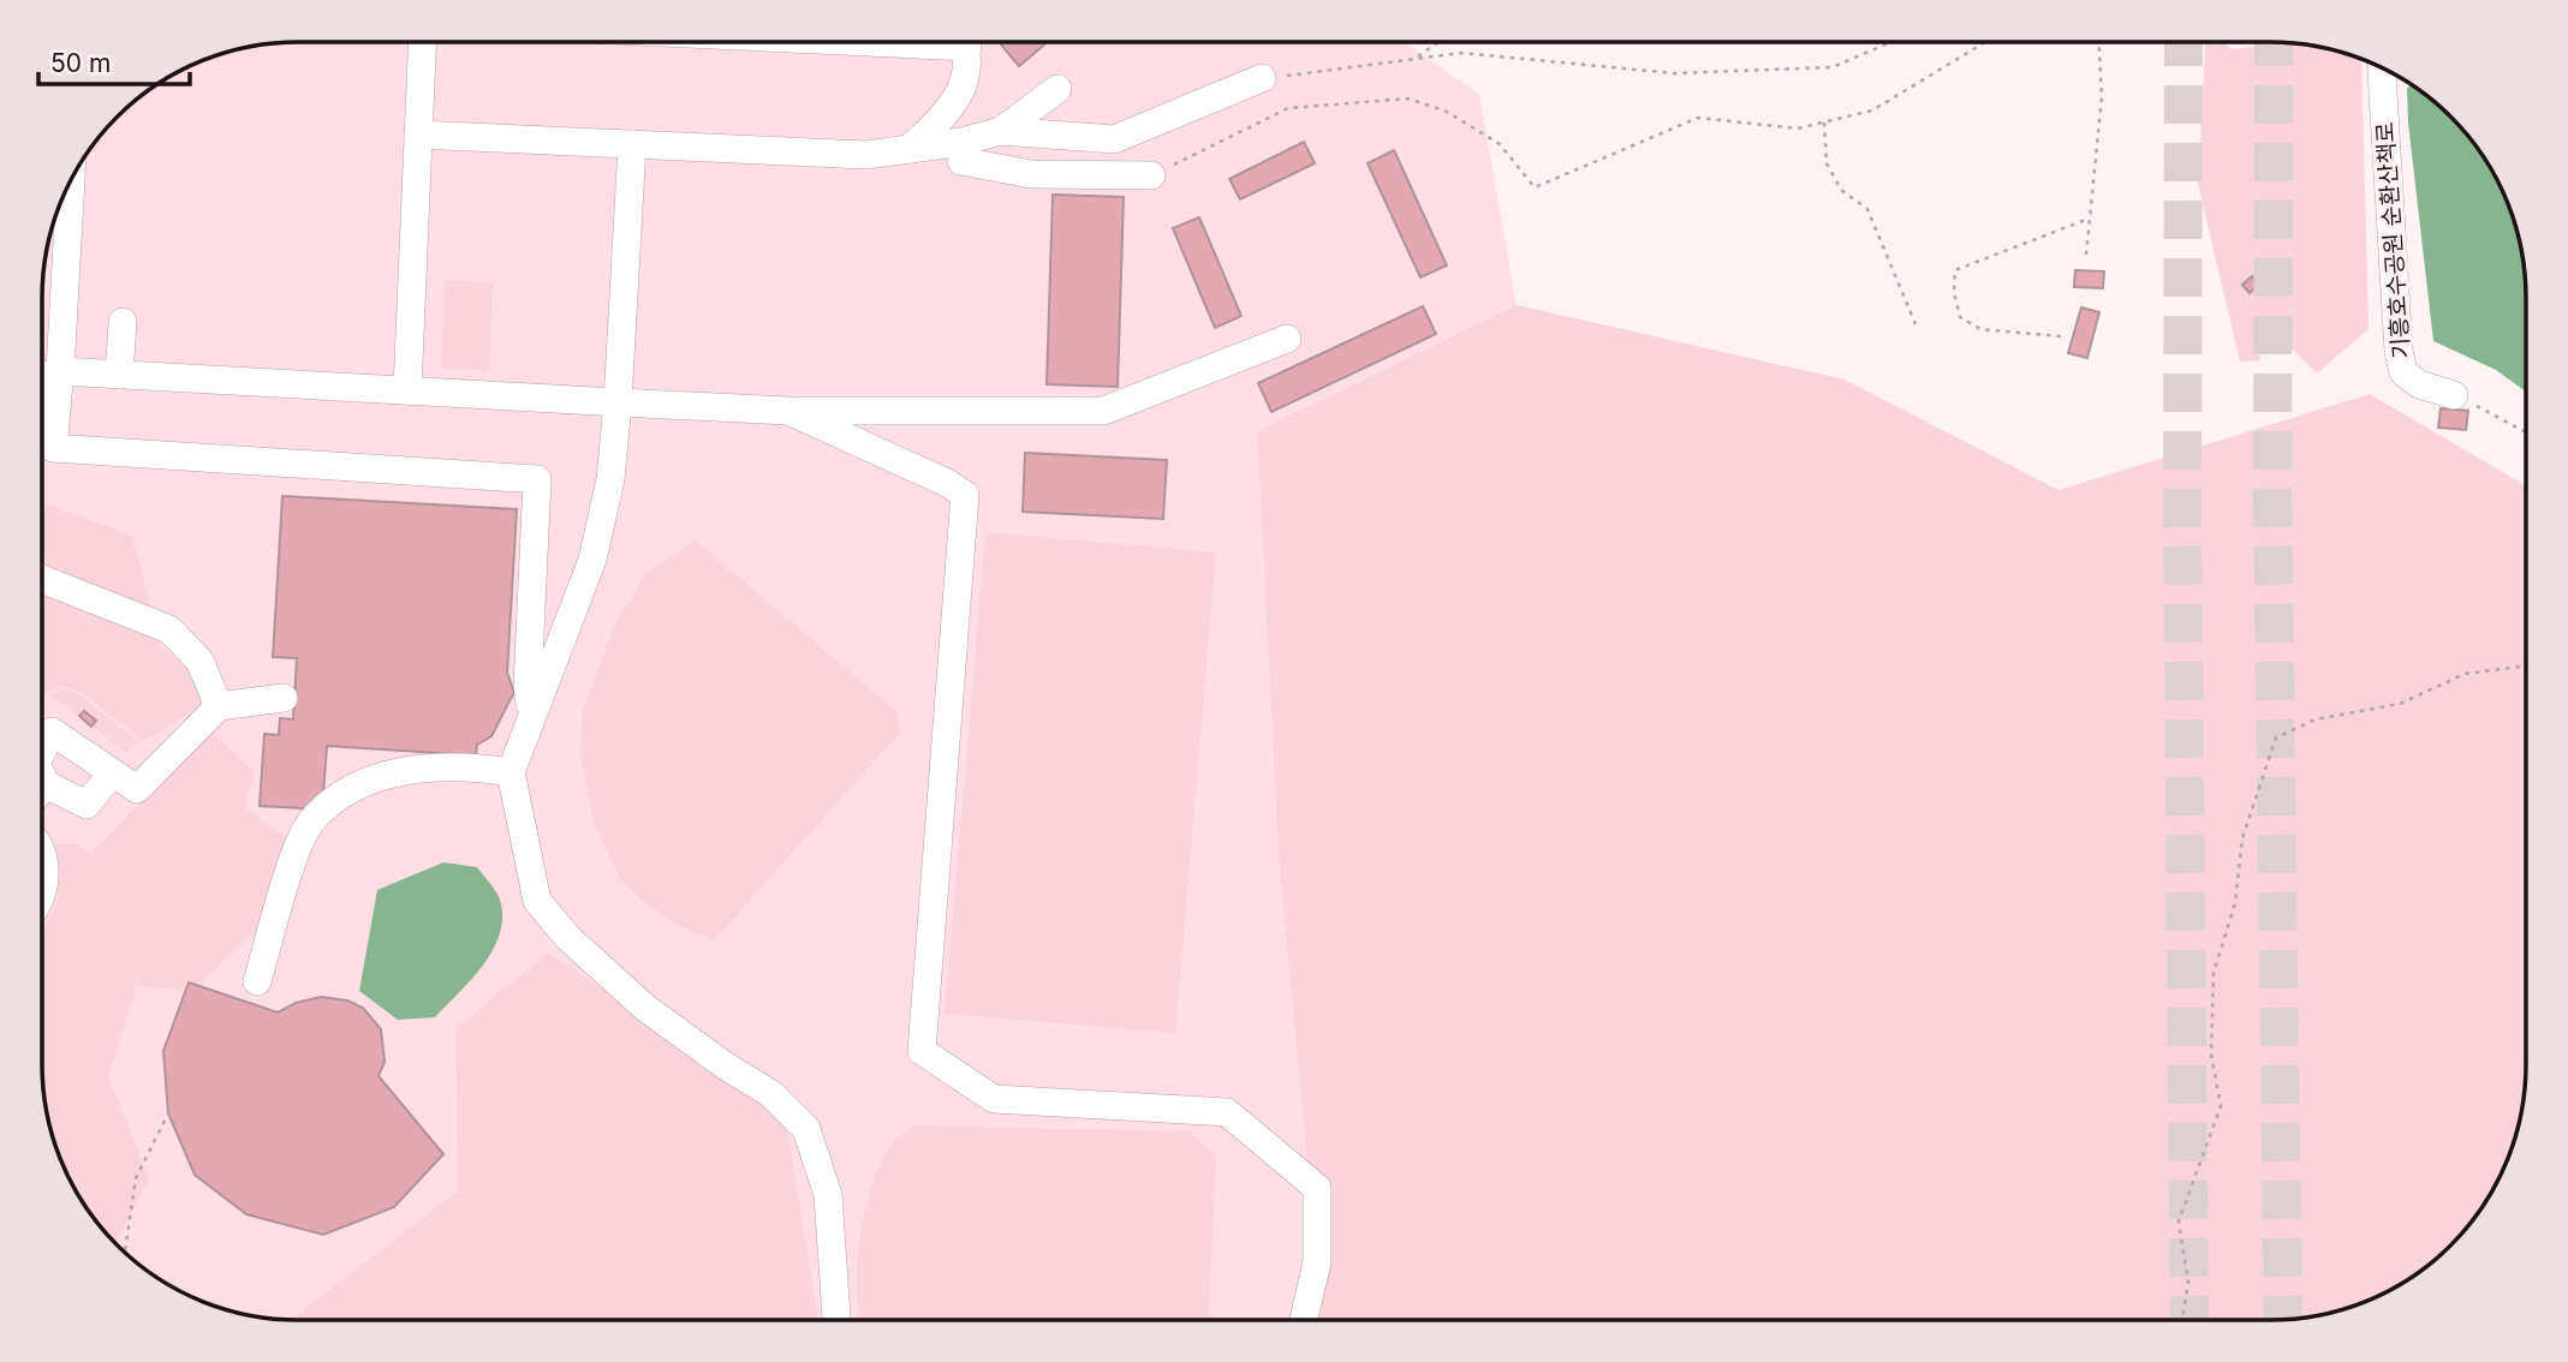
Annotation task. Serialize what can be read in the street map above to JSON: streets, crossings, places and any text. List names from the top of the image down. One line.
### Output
{"streets":{"street":["기흥호수공원 순환산책로"]},"scale_bar":"50 m"}
